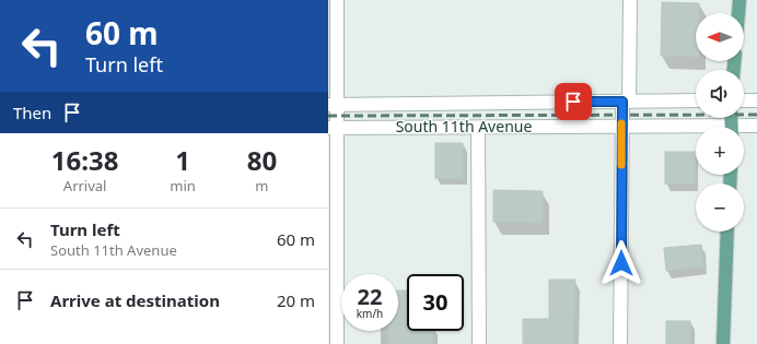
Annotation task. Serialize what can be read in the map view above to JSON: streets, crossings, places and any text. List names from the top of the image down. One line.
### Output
{"streets":{"street":["South 11th Avenue"]},"north":"left","page":{"turn":["60 m","Turn left"],"map_buttons":["+","−"],"then":"Then","eta":["16:38","Arrival","1","min","80","m"],"list":[{"name":"Turn left","note":"South 11th Avenue","value":"60 m"},{"name":"Arrive at destination","value":"20 m"}],"speed":"22 km/h","limit":"30"}}
